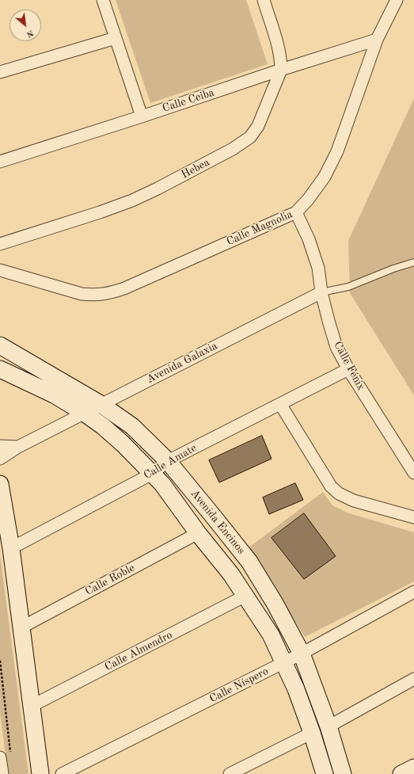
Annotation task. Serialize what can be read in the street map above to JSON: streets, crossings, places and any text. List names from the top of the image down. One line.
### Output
{"streets":{"street":["Calle Ceiba","Hebea","Calle Magnolia","Avenida Galaxia","Calle Fénix","Calle Amate","Avenida Encinos","Calle Roble","Calle Almendro","Calle Níspero"]},"crossings":[["Calle Ceiba","Hebea"],["Calle Ceiba","Calle Magnolia"],["Calle Magnolia","Calle Fénix"],["Avenida Galaxia","Calle Fénix"],["Avenida Galaxia","Avenida Encinos"],["Calle Fénix","Calle Amate"],["Calle Amate","Avenida Encinos"],["Avenida Encinos","Calle Roble"],["Avenida Encinos","Calle Almendro"],["Avenida Encinos","Calle Níspero"]],"north":"bottom right"}
